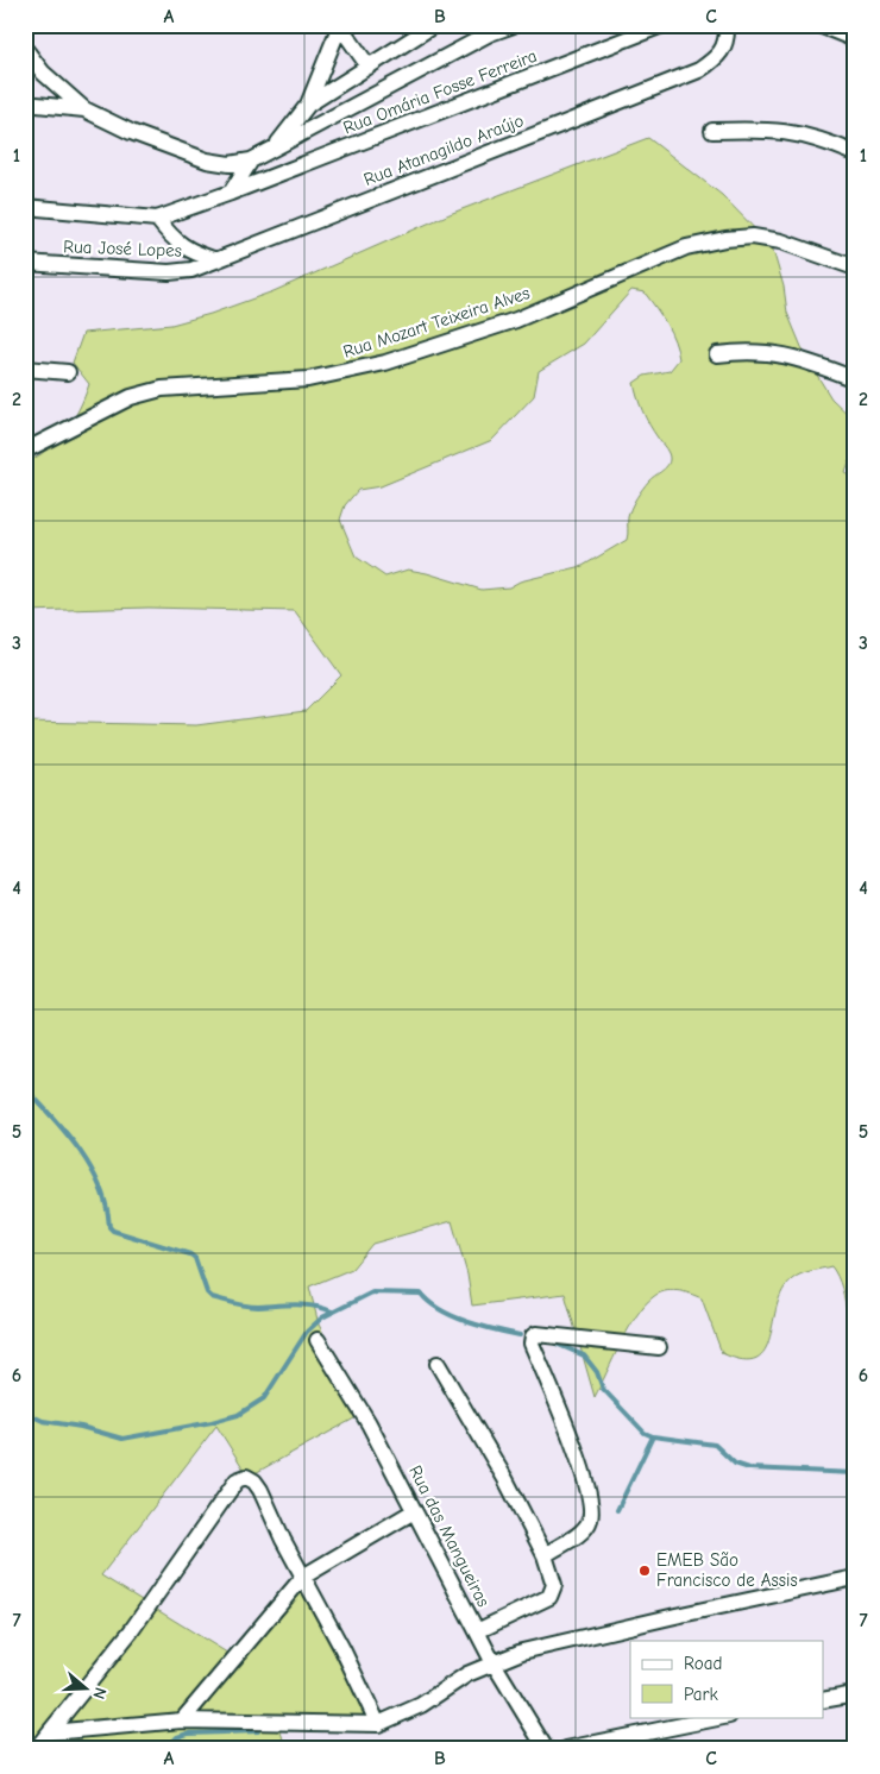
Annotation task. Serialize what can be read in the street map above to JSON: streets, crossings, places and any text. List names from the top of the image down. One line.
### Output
{"streets":{"street":["Rua Omária Fosse Ferreira","Rua Atanagildo Araújo","Rua José Lopes","Rua Mozart Teixeira Alves","Rua das Mangueiras"]},"crossings":[["Rua Atanagildo Araújo","Rua José Lopes"]],"places":["EMEB São Francisco de Assis"],"legend":["Road","Park"],"north":"right","grid":{"columns":["A","B","C"],"rows":["1","2","3","4","5","6","7"]}}
